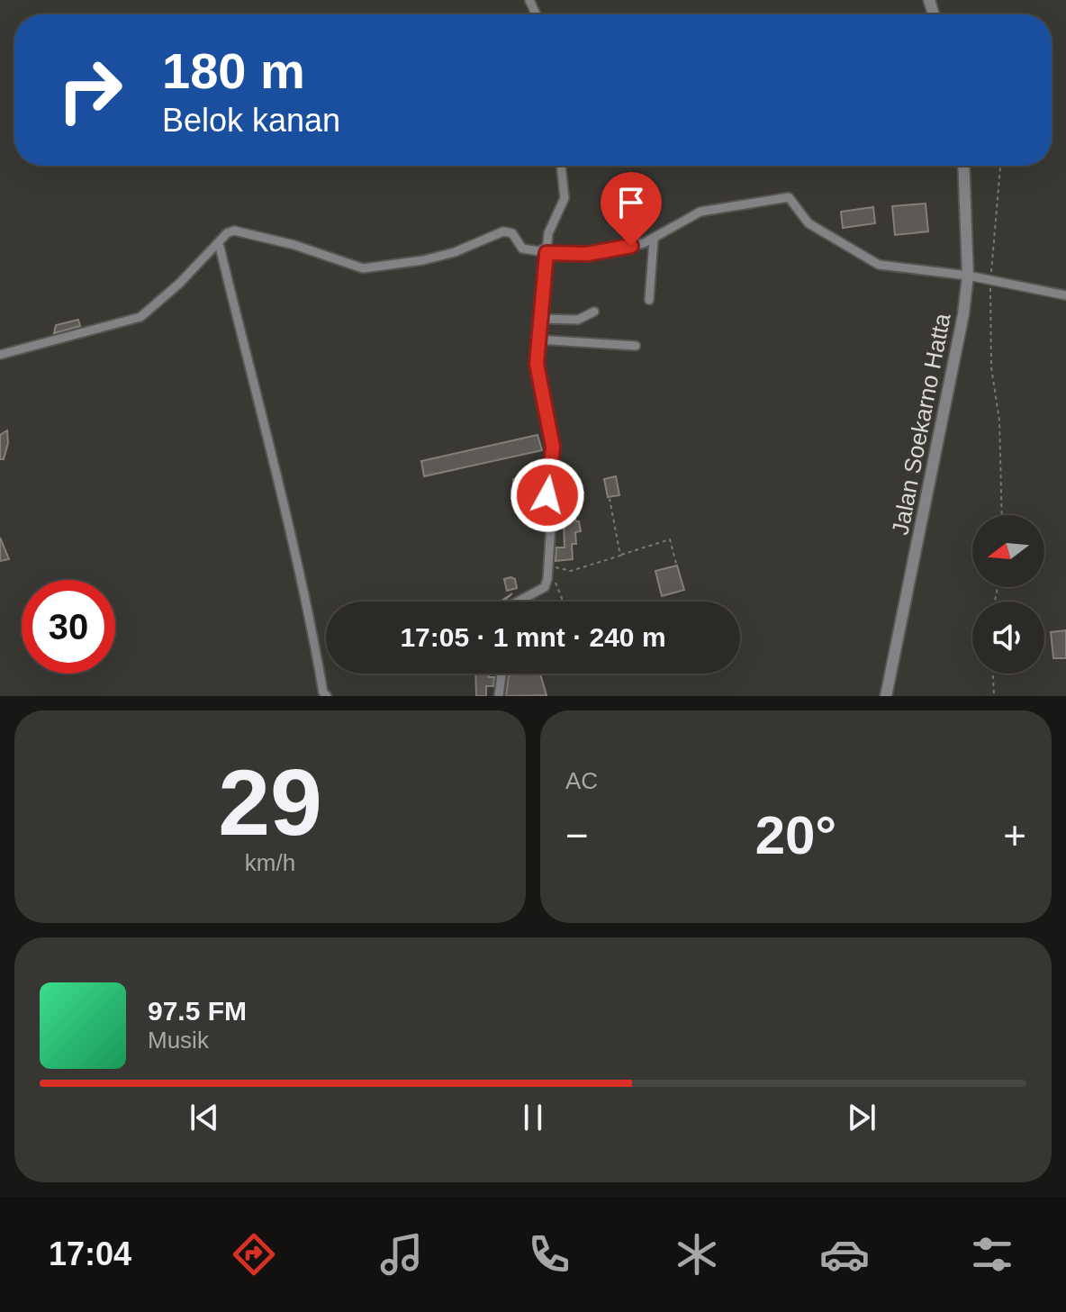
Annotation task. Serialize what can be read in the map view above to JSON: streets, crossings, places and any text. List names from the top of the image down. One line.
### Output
{"streets":{"street":["Jalan Soekarno Hatta"]},"north":"left","page":{"turn":["180 m","Belok kanan"],"limit":"30","trip":"17:05 · 1 mnt · 240 m","tile":[["29","km/h"],"AC"],"heat":["−","20°","+"],"song":["97.5 FM","Musik"],"tabs":"17:04"}}
